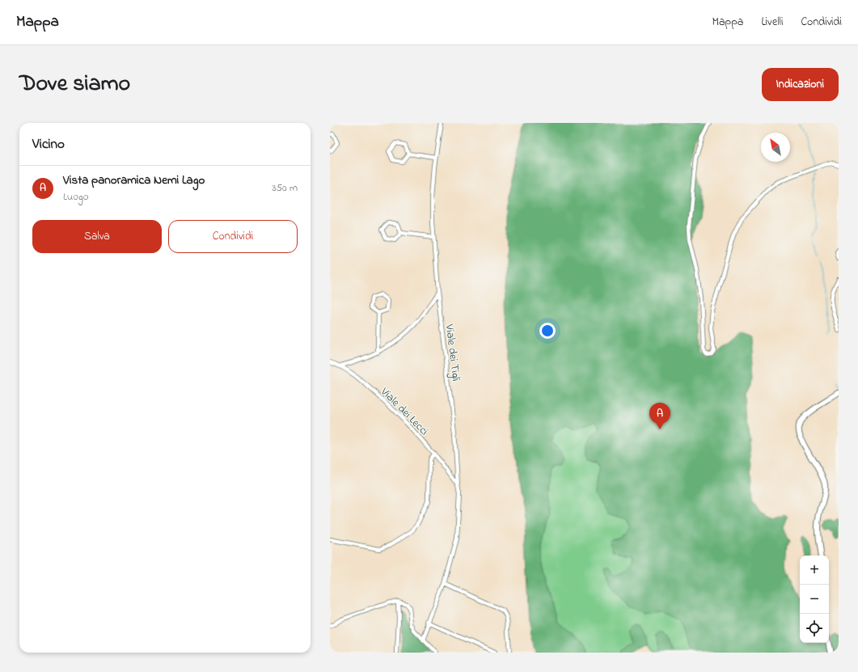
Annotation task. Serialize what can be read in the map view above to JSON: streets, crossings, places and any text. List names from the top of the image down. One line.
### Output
{"streets":{"street":["Viale dei Tigli","Viale dei Lecci"]},"crossings":[["Viale dei Tigli","Viale dei Lecci"]],"north":"top left","page":{"header":"Mappa","nav":["Mappa","Livelli","Condividi"],"title":"Dove siamo","buttons":["Indicazioni",["Salva","Condividi"]],"heading":"Vicino","list":[{"mark":"A","name":"Vista panoramica Nemi Lago","note":"Luogo","value":"350 m"}],"pins":"A","map_buttons":["+","−"]}}
